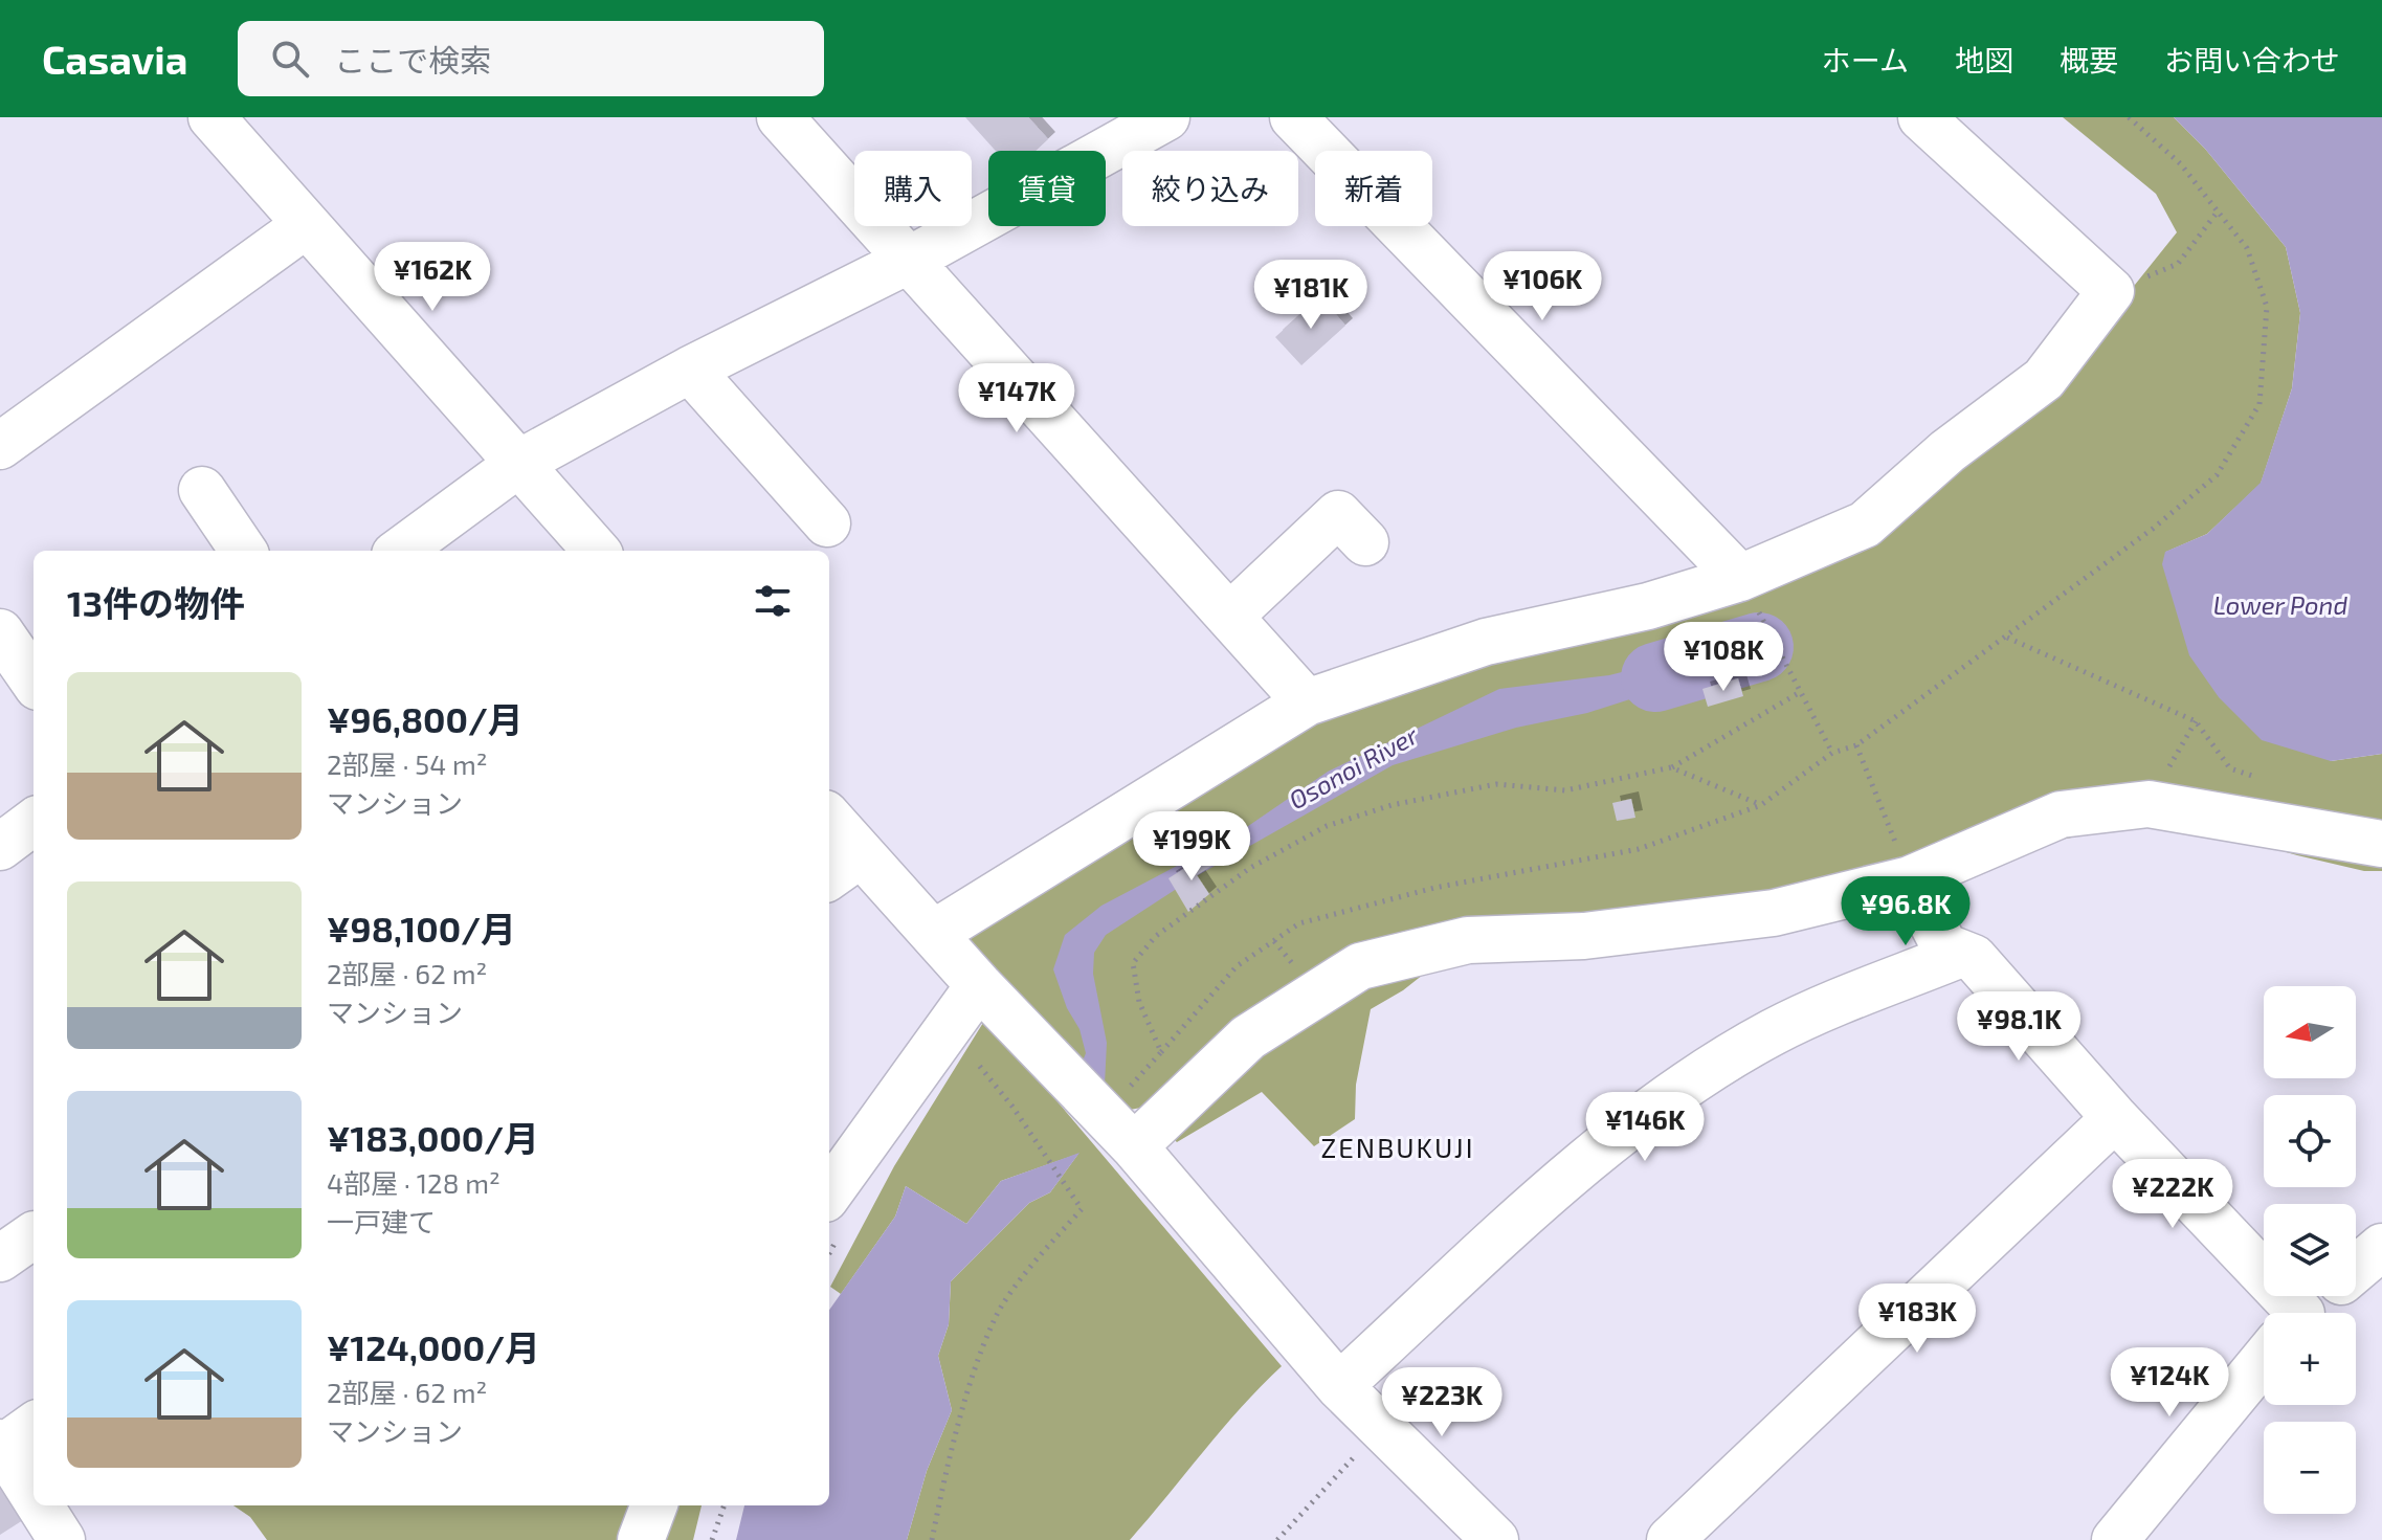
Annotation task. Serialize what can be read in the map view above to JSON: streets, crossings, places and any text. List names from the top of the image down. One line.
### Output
{"districts":["ZENBUKUJI"],"water":["Lower Pond","Osonoi River"],"north":"left","page":{"header":"Casavia","search":"ここで検索","nav":["ホーム","地図","概要","お問い合わせ"],"chip":["購入","賃貸","絞り込み","新着"],"price":["¥162K","¥106K","¥181K","¥147K","¥108K","¥199K","¥96.8K","¥98.1K","¥146K","¥222K","¥183K","¥124K","¥223K"],"heading":"13件の物件","list":[{"name":"¥96,800/月","note":"2部屋 · 54 m² · マンション"},{"name":"¥98,100/月","note":"2部屋 · 62 m² · マンション"},{"name":"¥183,000/月","note":"4部屋 · 128 m² · 一戸建て"},{"name":"¥124,000/月","note":"2部屋 · 62 m² · マンション"}],"map_buttons":["+","−"]}}
